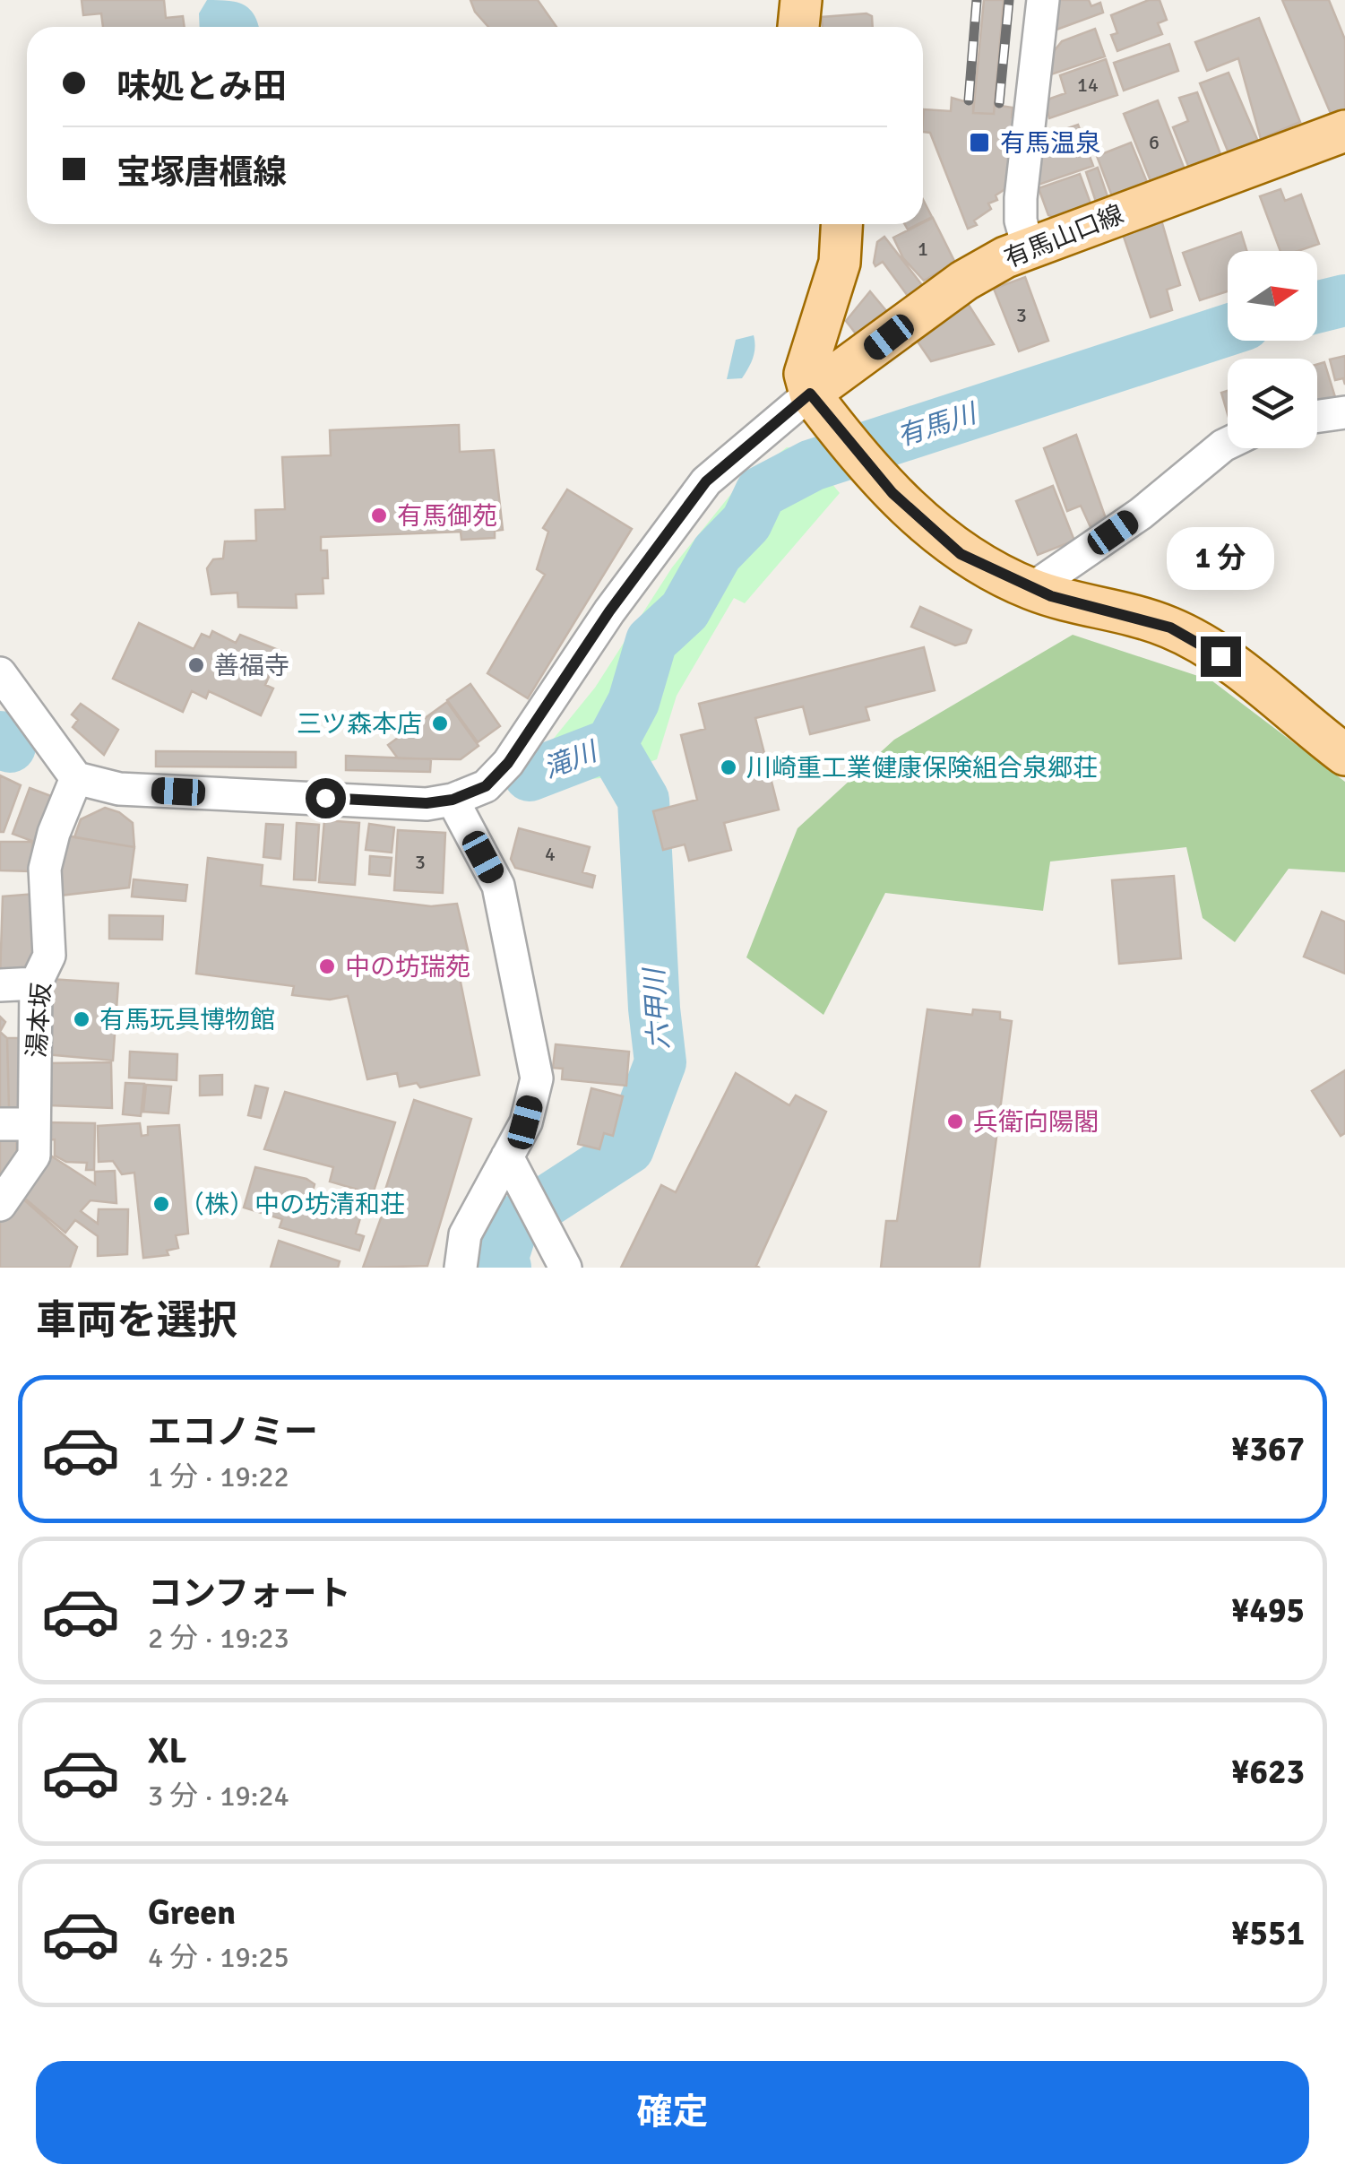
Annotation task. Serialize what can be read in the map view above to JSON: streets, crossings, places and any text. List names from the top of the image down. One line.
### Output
{"streets":{"main road":["有馬山口線"],"street":["湯本坂"]},"water":["有馬川","滝川","六甲川"],"places":{"transit":["有馬温泉"],"other":["有馬御苑","善福寺","三ツ森本店","川崎重工業健康保険組合泉郷荘","中の坊瑞苑","有馬玩具博物館","兵衛向陽閣","（株）中の坊清和荘"]},"house_numbers":["14","6","1","3","4","3"],"north":"right","page":{"banner":["味処とみ田","宝塚唐櫃線"],"bubble":"1 分","heading":"車両を選択","list":[{"name":"エコノミー","note":"1 分 · 19:22","value":"¥367"},{"name":"コンフォート","note":"2 分 · 19:23","value":"¥495"},{"name":"XL","note":"3 分 · 19:24","value":"¥623"},{"name":"Green","note":"4 分 · 19:25","value":"¥551"}],"buttons":"確定"}}
